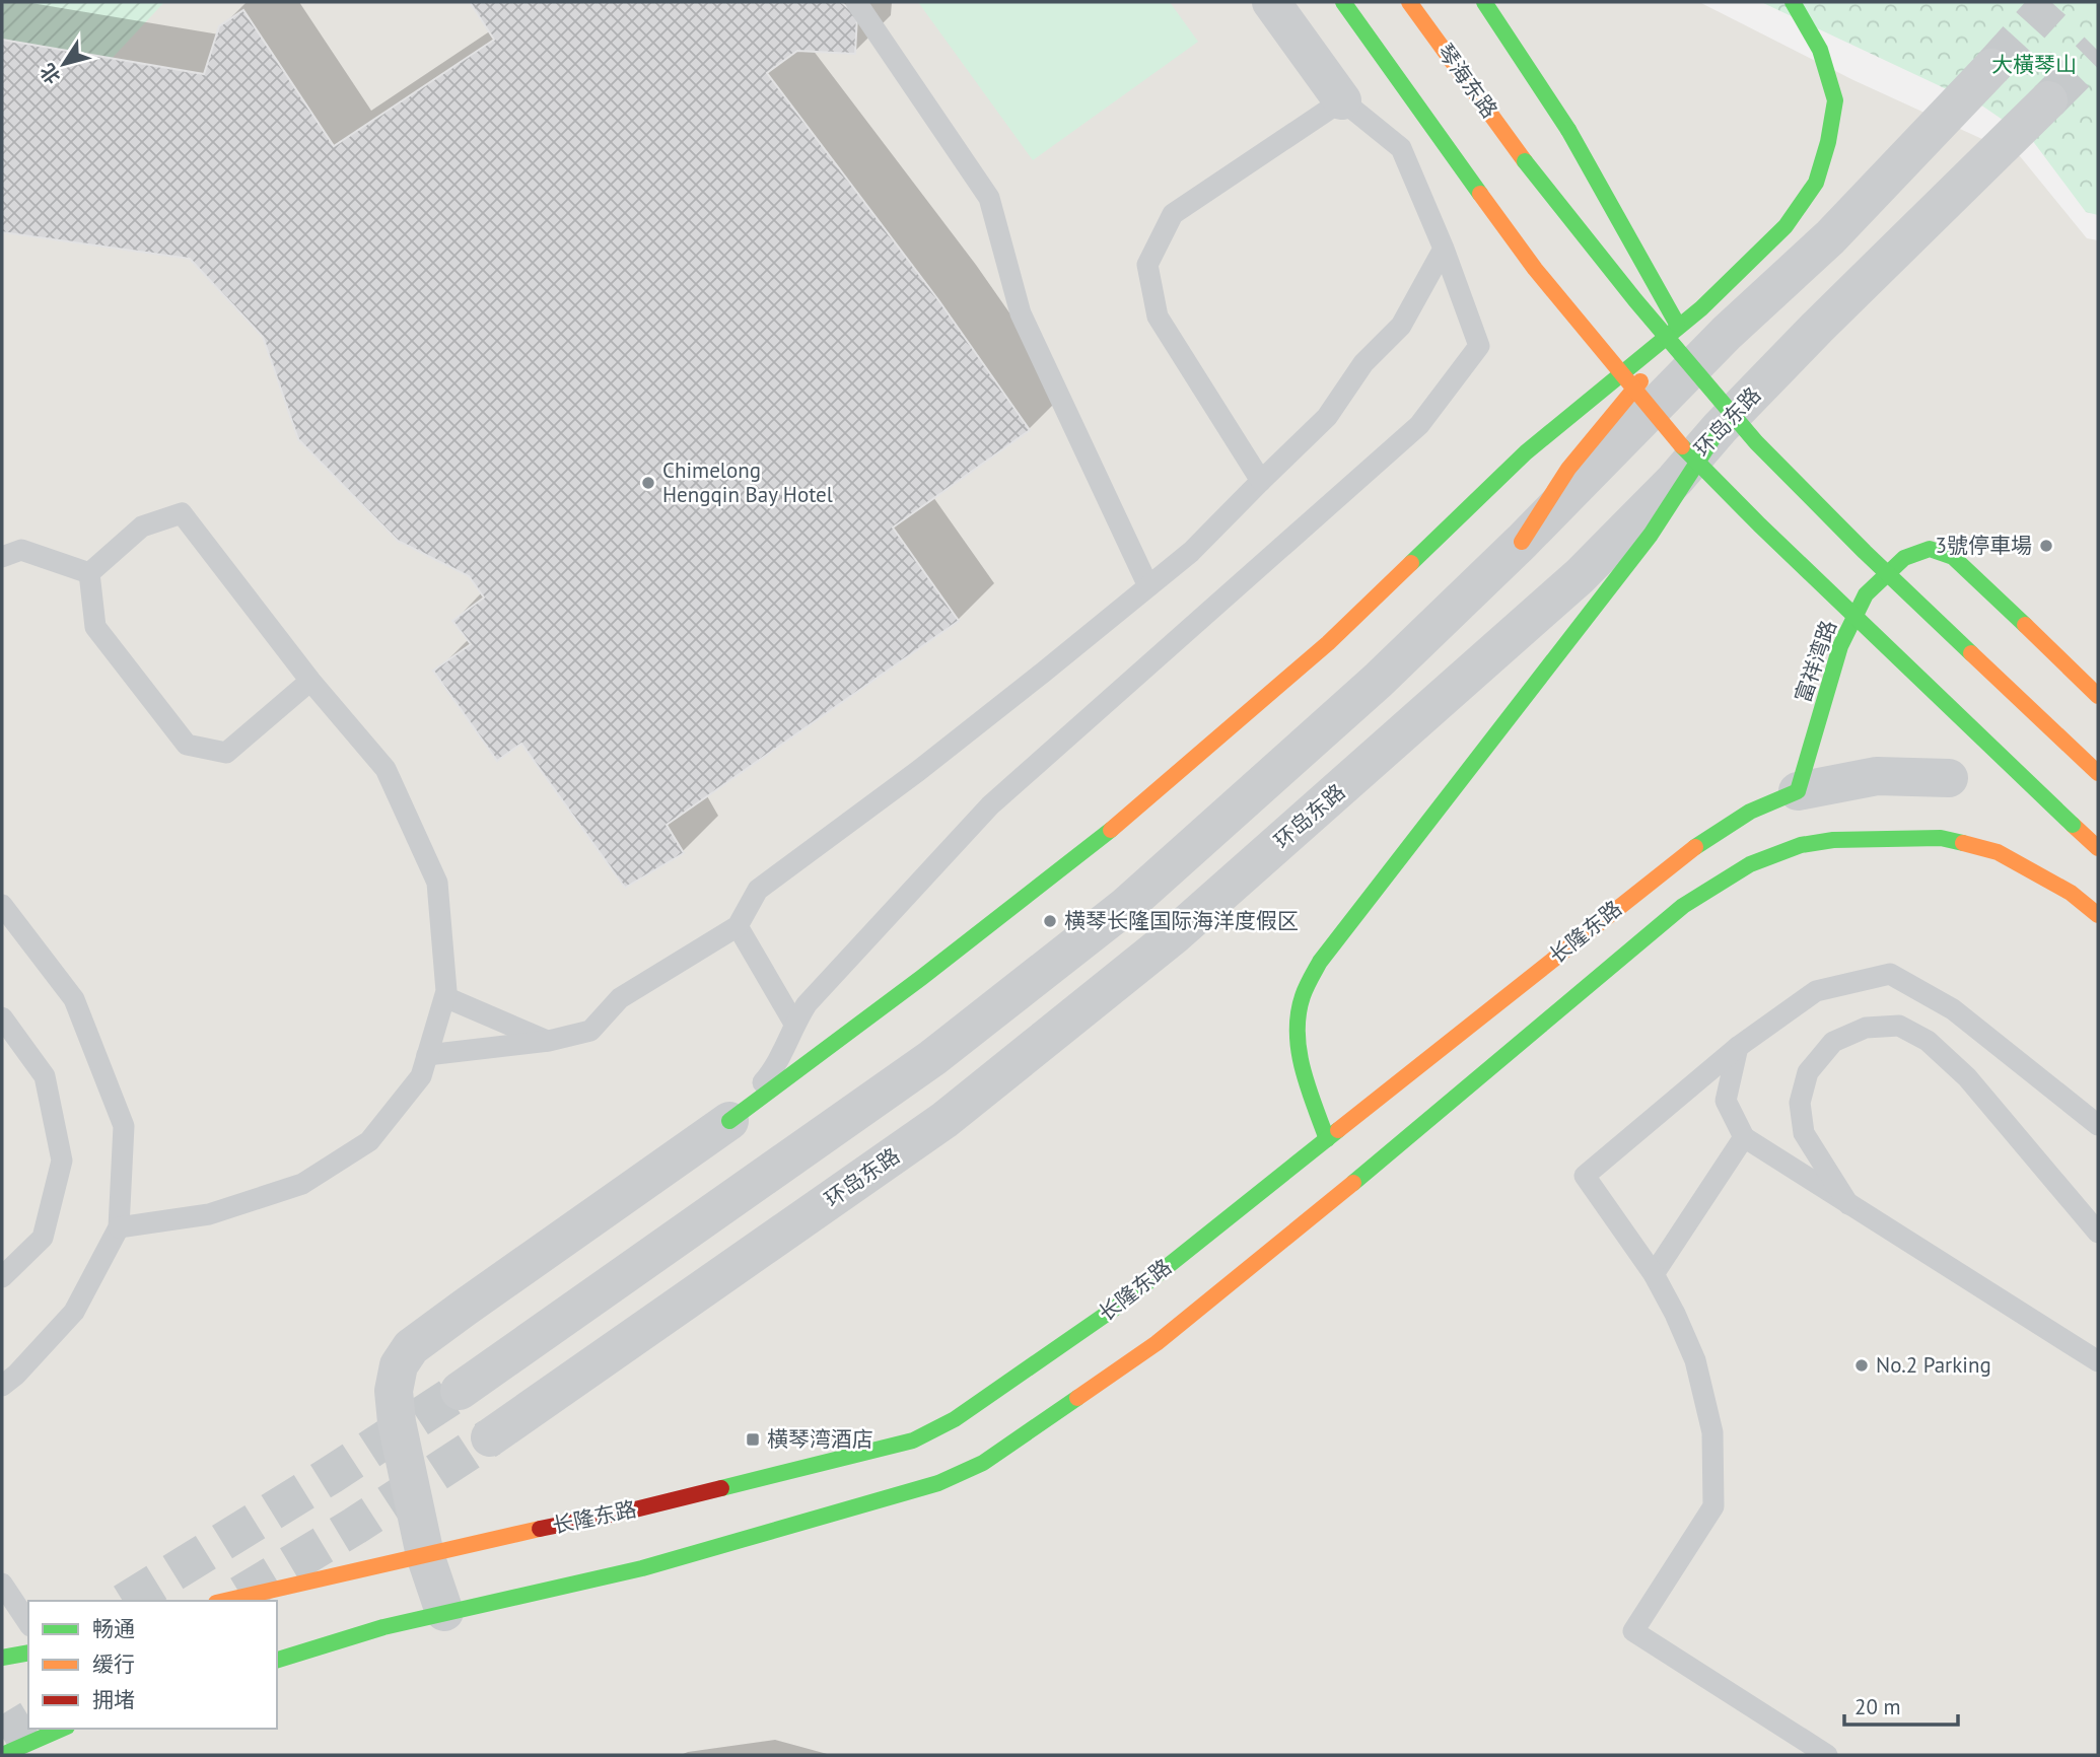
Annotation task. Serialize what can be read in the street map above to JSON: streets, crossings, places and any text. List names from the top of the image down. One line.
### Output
{"streets":{"street":["琴海东路","环岛东路","富祥湾路","长隆东路"]},"crossings":[["琴海东路","环岛东路"],["富祥湾路","长隆东路"]],"parks":["大橫琴山"],"places":{"other":["Chimelong Hengqin Bay Hotel","3號停車場","横琴长隆国际海洋度假区","No.2 Parking"],"transit":["横琴湾酒店"]},"legend":["畅通","缓行","拥堵"],"scale_bar":"20 m","north":"bottom left"}
